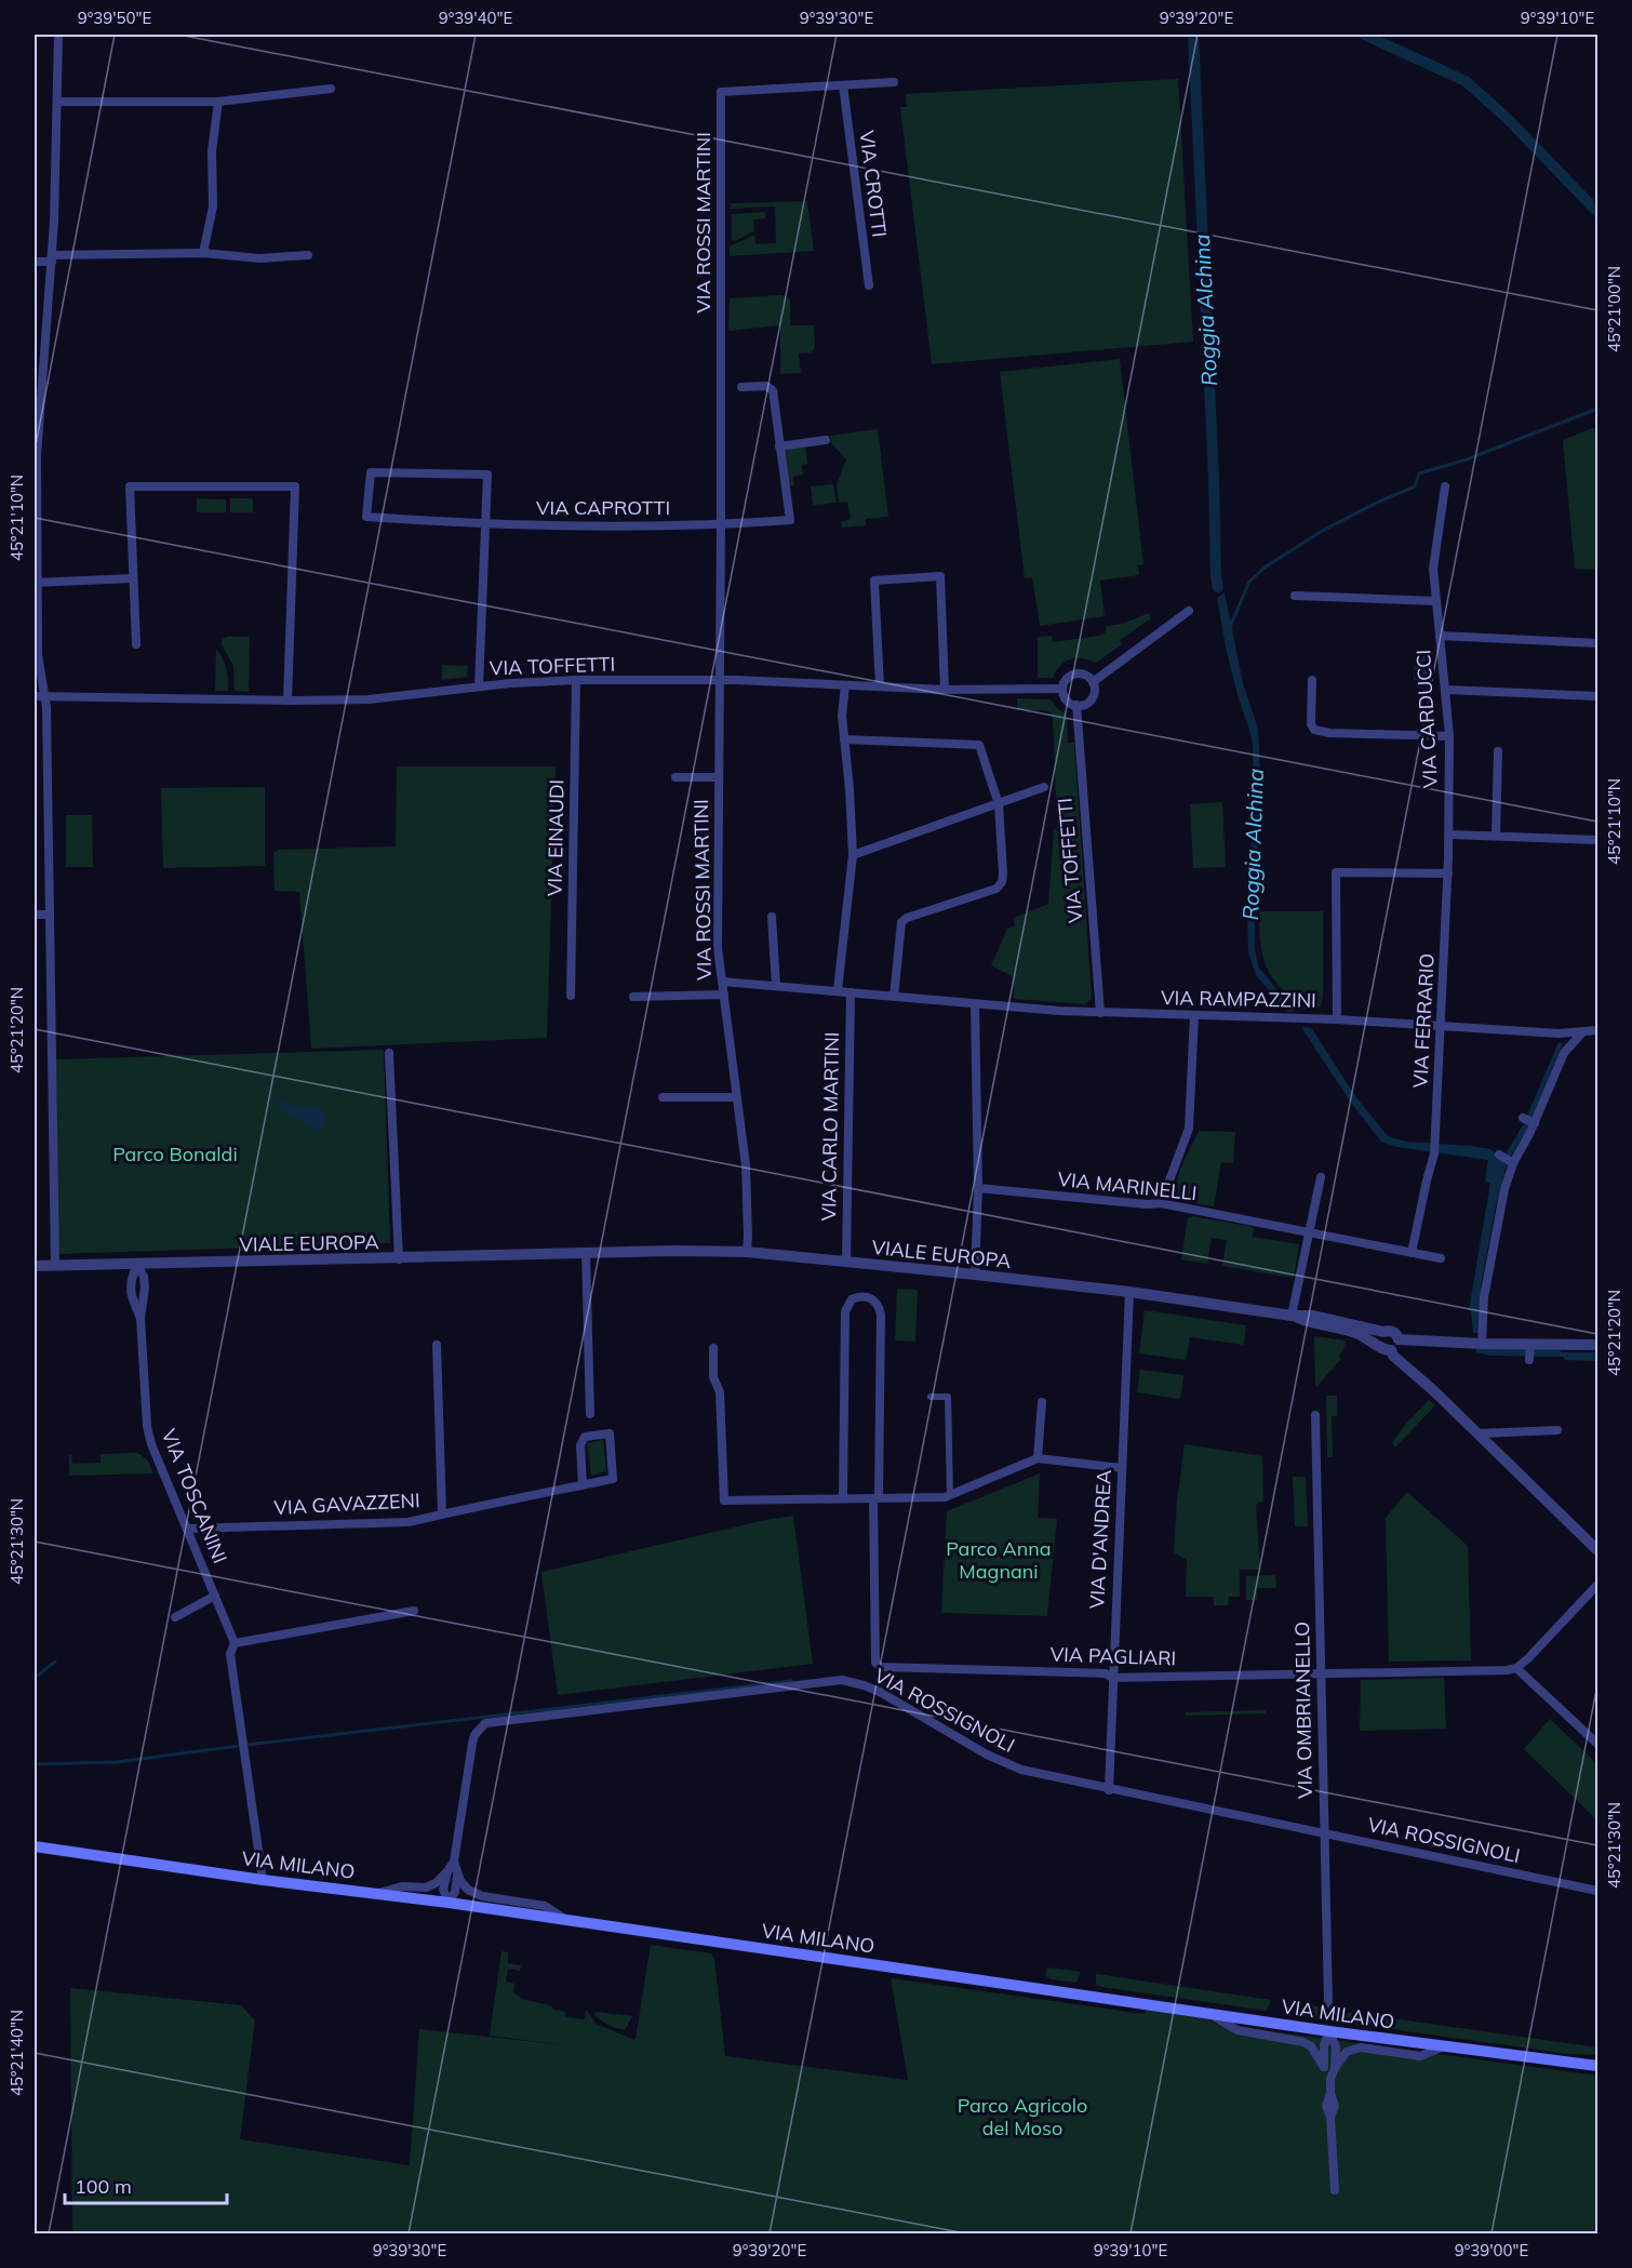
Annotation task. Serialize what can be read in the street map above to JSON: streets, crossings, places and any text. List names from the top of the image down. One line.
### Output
{"streets":{"main road":["VIA MILANO"],"street":["VIA CROTTI","VIA ROSSI MARTINI","VIA CAPROTTI","VIA TOFFETTI","VIA CARDUCCI","VIA EINAUDI","VIA RAMPAZZINI","VIA FERRARIO","VIA CARLO MARTINI","VIA MARINELLI","VIALE EUROPA","VIA TOSCANINI","VIA GAVAZZENI","VIA D'ANDREA","VIA PAGLIARI","VIA ROSSIGNOLI","VIA OMBRIANELLO"]},"crossings":[["VIA CROTTI","VIA ROSSI MARTINI"],["VIA ROSSI MARTINI","VIA CAPROTTI"],["VIA ROSSI MARTINI","VIA TOFFETTI"],["VIA ROSSI MARTINI","VIA RAMPAZZINI"],["VIA ROSSI MARTINI","VIALE EUROPA"],["VIA TOFFETTI","VIA EINAUDI"],["VIA TOFFETTI","VIA RAMPAZZINI"],["VIA CARDUCCI","VIA FERRARIO"],["VIA RAMPAZZINI","VIA FERRARIO"],["VIA RAMPAZZINI","VIA CARLO MARTINI"],["VIA FERRARIO","VIA MARINELLI"],["VIA CARLO MARTINI","VIALE EUROPA"],["VIALE EUROPA","VIA TOSCANINI"],["VIALE EUROPA","VIA D'ANDREA"],["VIA TOSCANINI","VIA GAVAZZENI"],["VIA TOSCANINI","VIA MILANO"],["VIA D'ANDREA","VIA PAGLIARI"],["VIA D'ANDREA","VIA ROSSIGNOLI"],["VIA PAGLIARI","VIA OMBRIANELLO"],["VIA ROSSIGNOLI","VIA OMBRIANELLO"]],"water":["Roggia Alchina"],"parks":["Parco Bonaldi","Parco Anna Magnani","Parco Agricolo del Moso"],"scale_bar":"100 m","coordinates":["9°39'50\"E","9°39'40\"E","9°39'30\"E","9°39'20\"E","9°39'10\"E","45°21'00\"N","45°21'10\"N","45°21'20\"N","45°21'30\"N","45°21'40\"N","9°39'00\"E"]}
